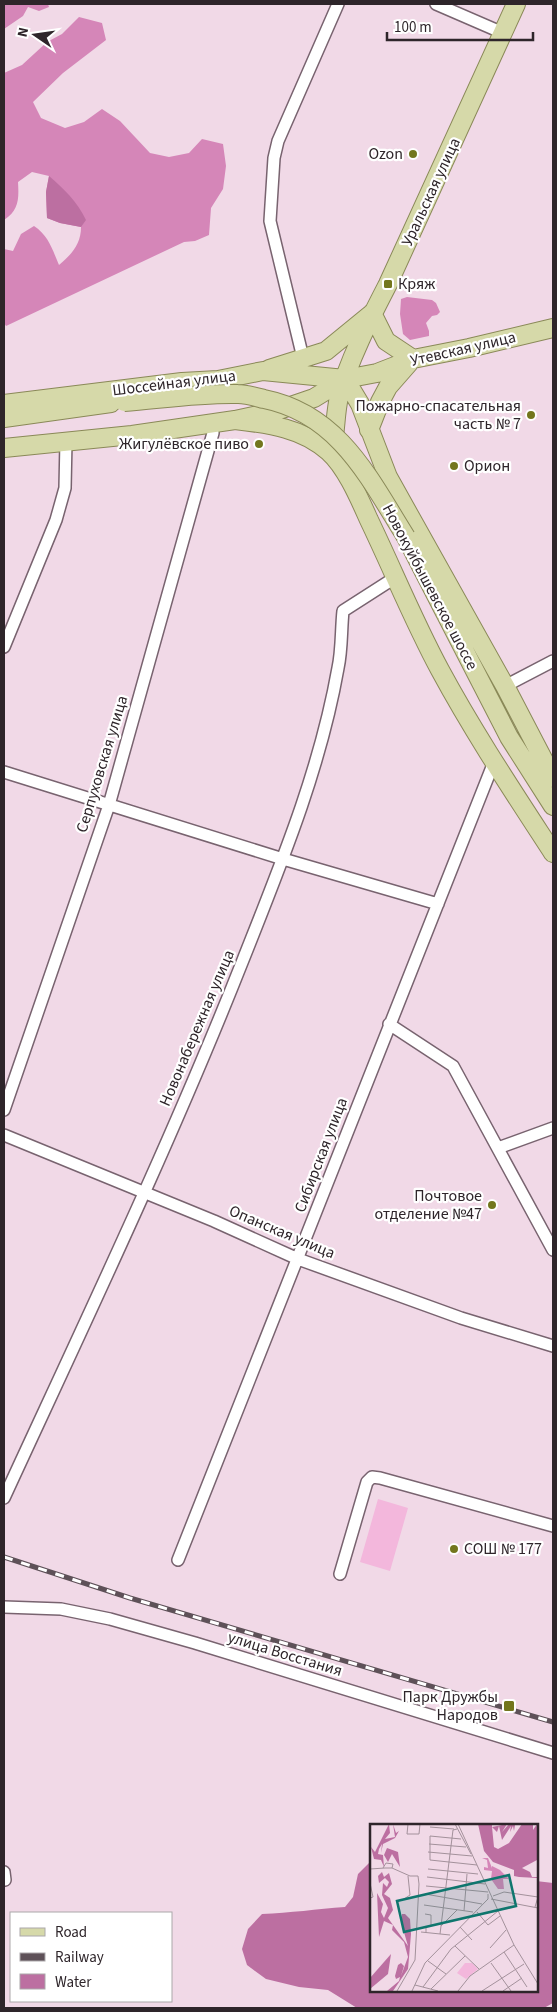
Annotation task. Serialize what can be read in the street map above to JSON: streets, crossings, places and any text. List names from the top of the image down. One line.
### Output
{"streets":{"main road":["Уральская улица","Утевская улица","Шоссейная улица","Новокуйбышевское шоссе"],"street":["Серпуховская улица","Новонабережная улица","Сибирская улица","Опанская улица","улица Восстания"]},"crossings":[["Уральская улица","Утевская улица"],["Уральская улица","Шоссейная улица"],["Уральская улица","Новокуйбышевское шоссе"],["Утевская улица","Шоссейная улица"],["Утевская улица","Новокуйбышевское шоссе"],["Шоссейная улица","Новокуйбышевское шоссе"],["Новокуйбышевское шоссе","Серпуховская улица"],["Новокуйбышевское шоссе","Новонабережная улица"],["Новокуйбышевское шоссе","Сибирская улица"],["Новонабережная улица","Опанская улица"],["Сибирская улица","Опанская улица"]],"places":{"other":["Ozon","Пожарно-спасательная часть № 7","Жигулёвское пиво","Орион","Почтовое отделение №47","СОШ № 177"],"transit":["Кряж","Парк Дружбы Народов"]},"legend":["Road","Railway","Water"],"scale_bar":"100 m","north":"left"}
